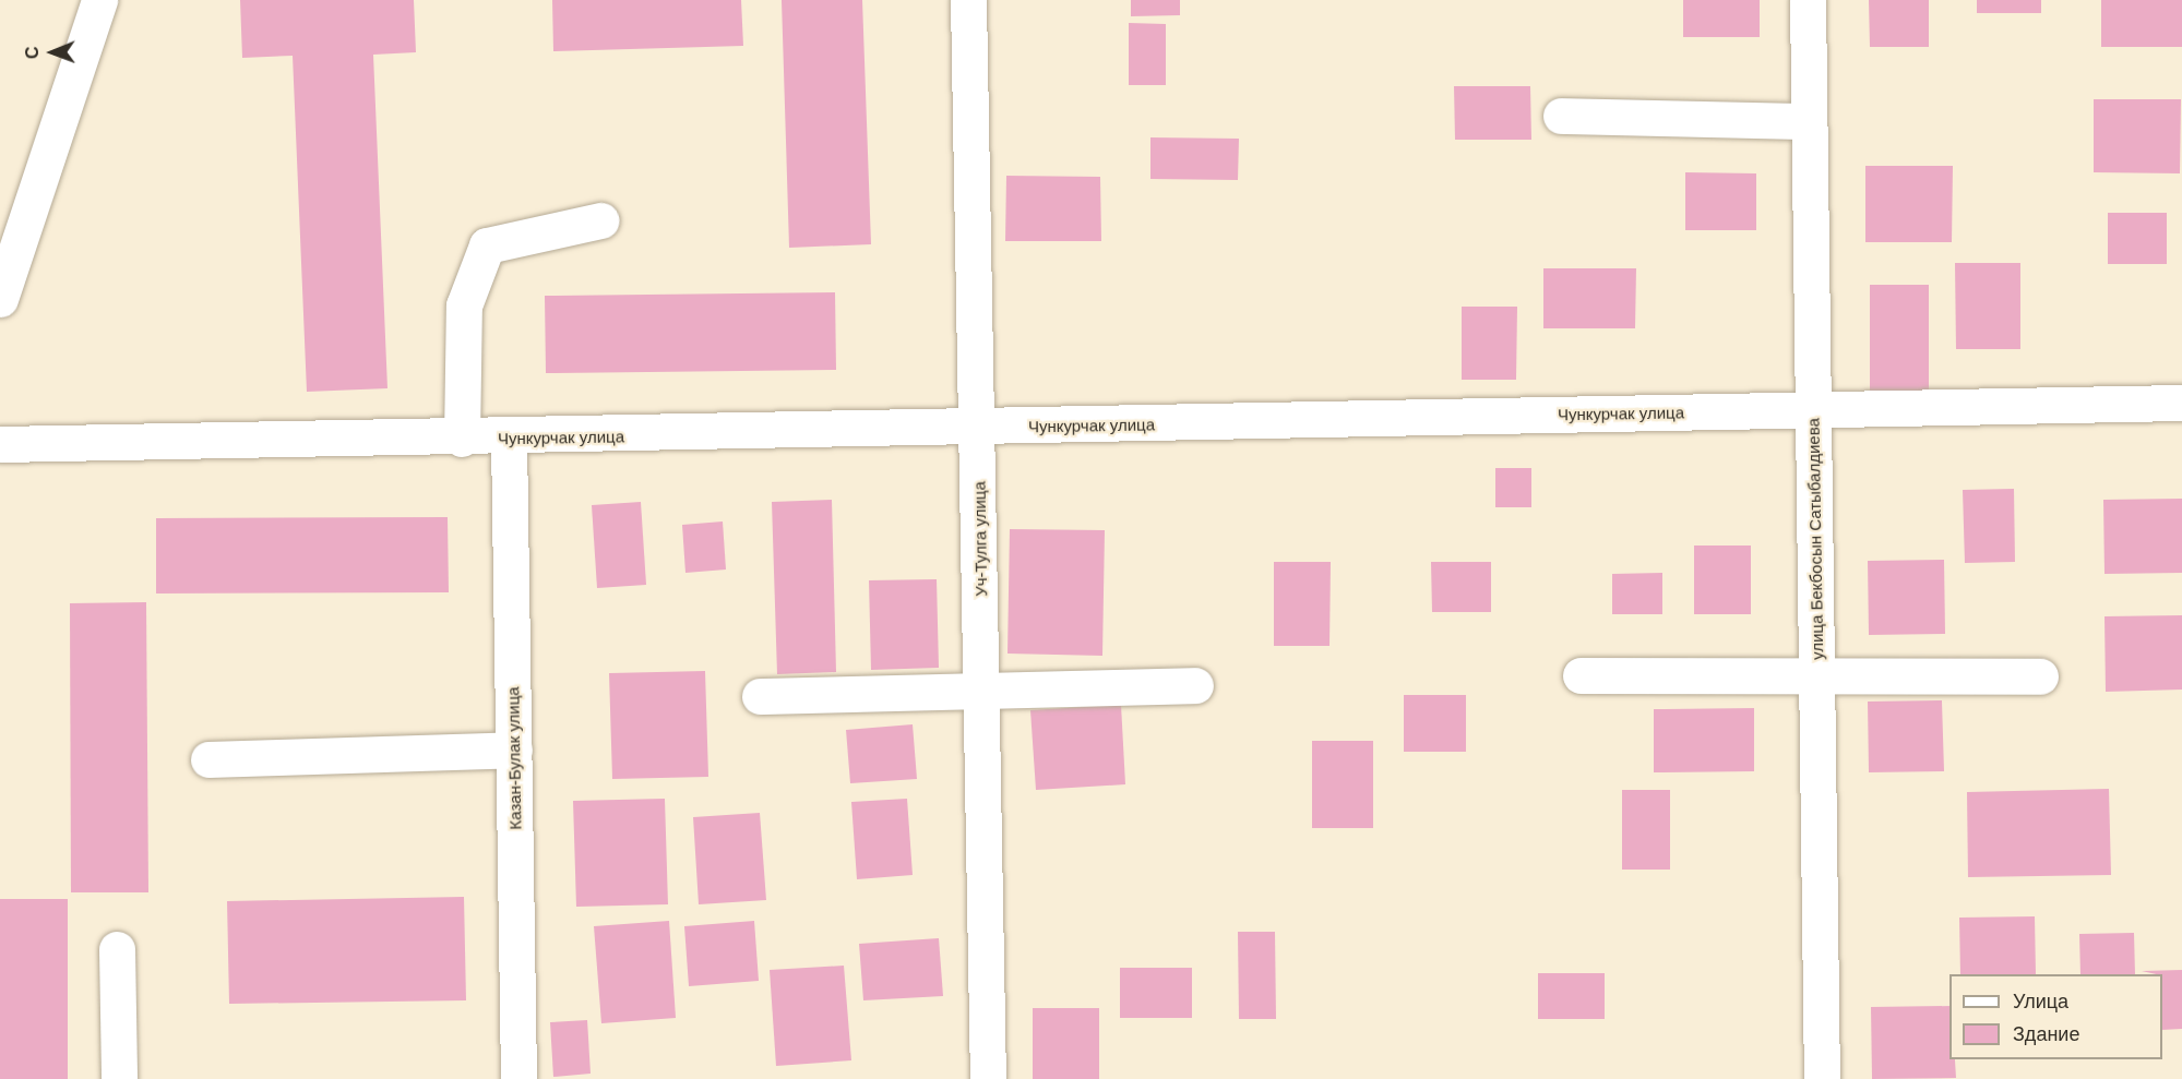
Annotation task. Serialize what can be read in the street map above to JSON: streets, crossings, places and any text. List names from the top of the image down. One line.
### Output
{"streets":{"street":["Чункурчак улица","Уч-Тулга улица","улица Бекбосын Сатыбалдиева","Казан-Булак улица"]},"crossings":[["Чункурчак улица","Уч-Тулга улица"],["Чункурчак улица","улица Бекбосын Сатыбалдиева"],["Чункурчак улица","Казан-Булак улица"]],"legend":["Улица","Здание"],"north":"left"}
